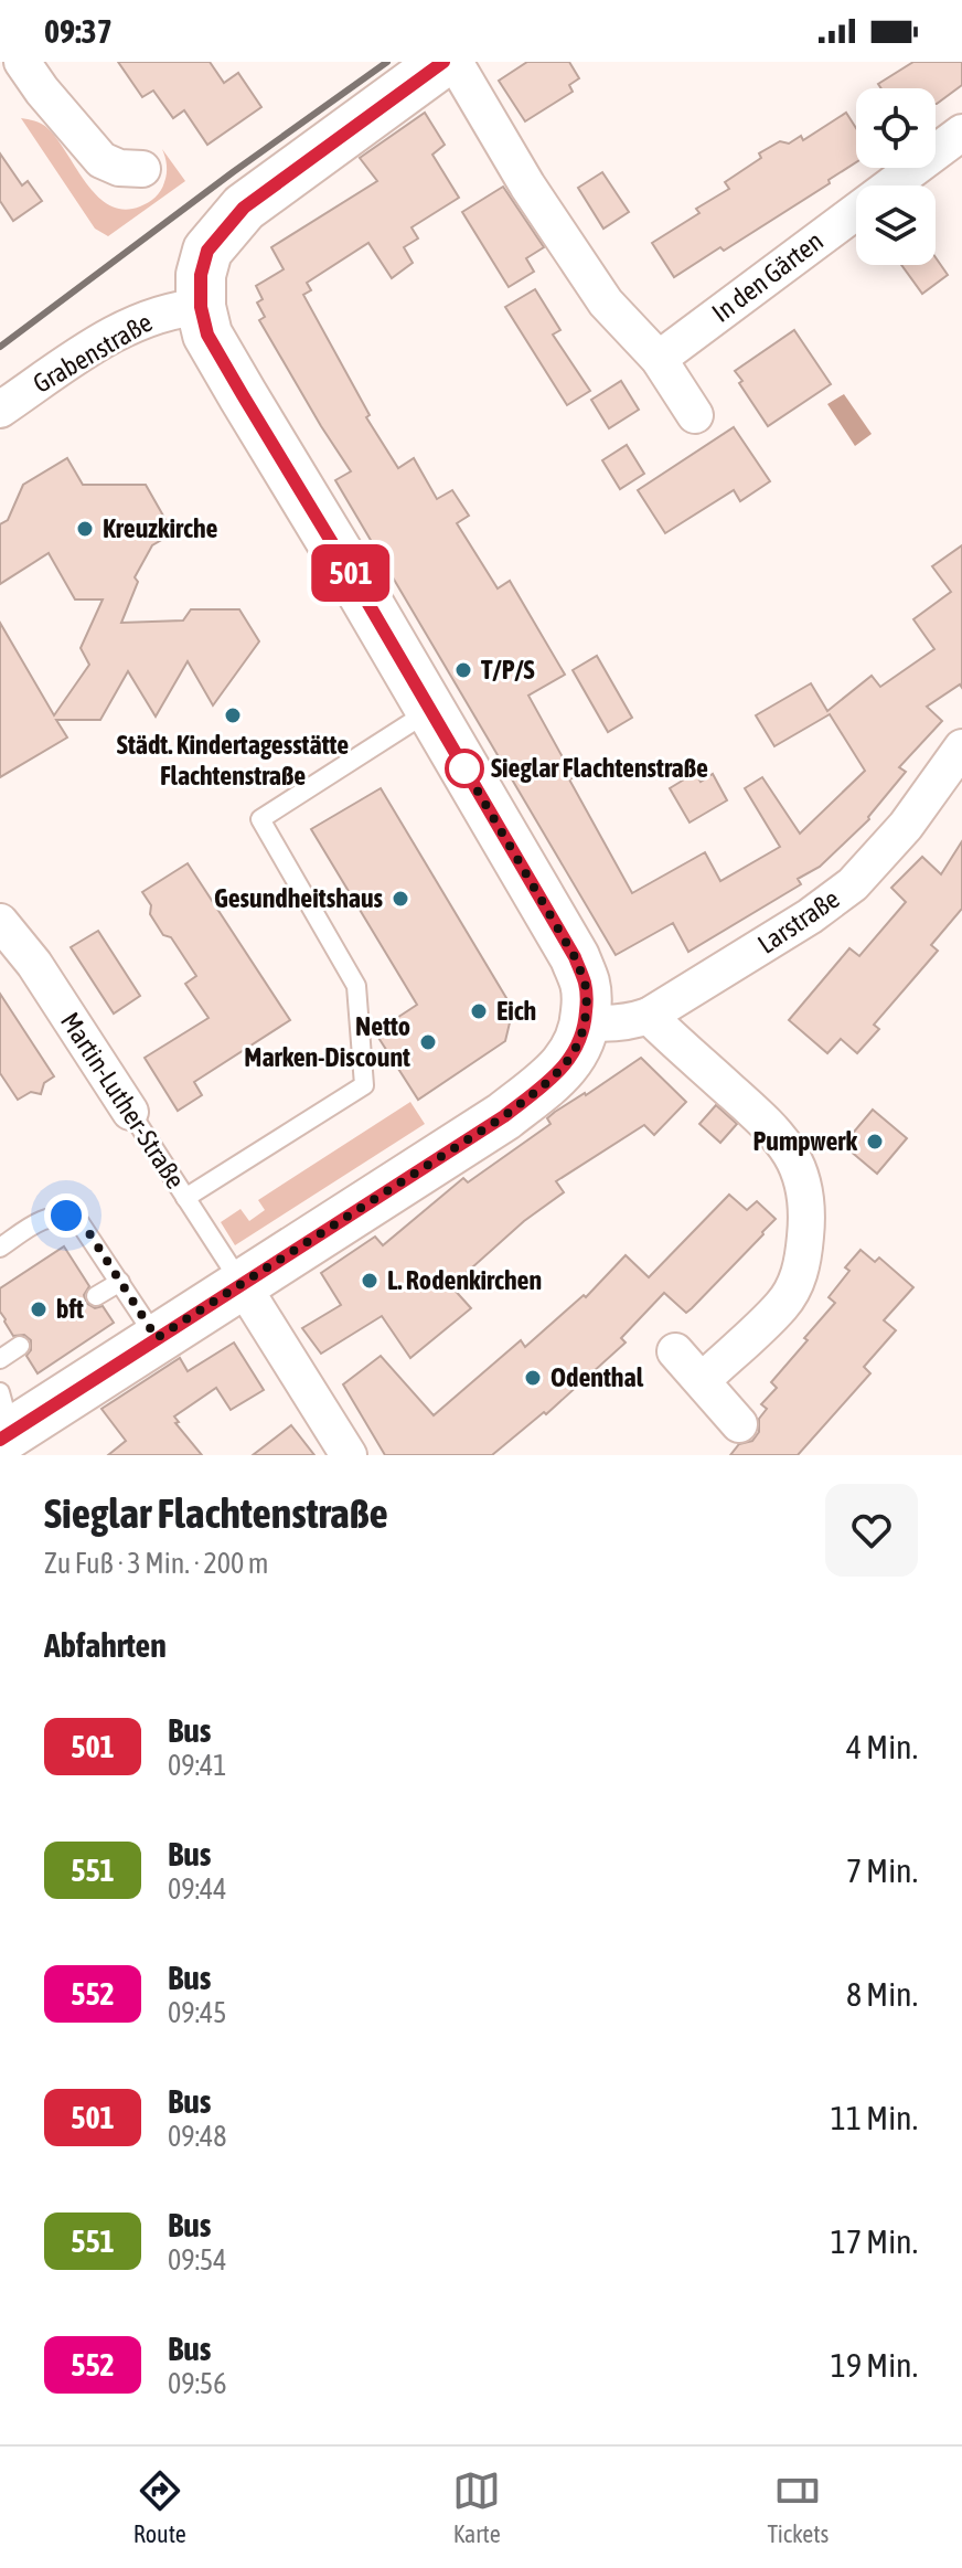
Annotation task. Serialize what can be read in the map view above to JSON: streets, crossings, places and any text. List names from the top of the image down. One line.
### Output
{"streets":{"street":["In den Gärten","Grabenstraße","Larstraße","Martin-Luther-Straße"]},"places":["Kreuzkirche","T/P/S","Städt. Kindertagesstätte Flachtenstraße","Sieglar Flachtenstraße","Gesundheitshaus","Eich","Netto Marken-Discount","Pumpwerk","L. Rodenkirchen","bft","Odenthal"],"lines":["bus line 501"],"page":{"status":"09:37","on_map":"501","heading":[["Sieglar Flachtenstraße","Zu Fuß · 3 Min. · 200 m"],"Abfahrten"],"list":[{"mark":"501","name":"Bus","note":"09:41","value":"4 Min."},{"mark":"551","name":"Bus","note":"09:44","value":"7 Min."},{"mark":"552","name":"Bus","note":"09:45","value":"8 Min."},{"mark":"501","name":"Bus","note":"09:48","value":"11 Min."},{"mark":"551","name":"Bus","note":"09:54","value":"17 Min."},{"mark":"552","name":"Bus","note":"09:56","value":"19 Min."}],"tabs":["Route","Karte","Tickets"]}}
